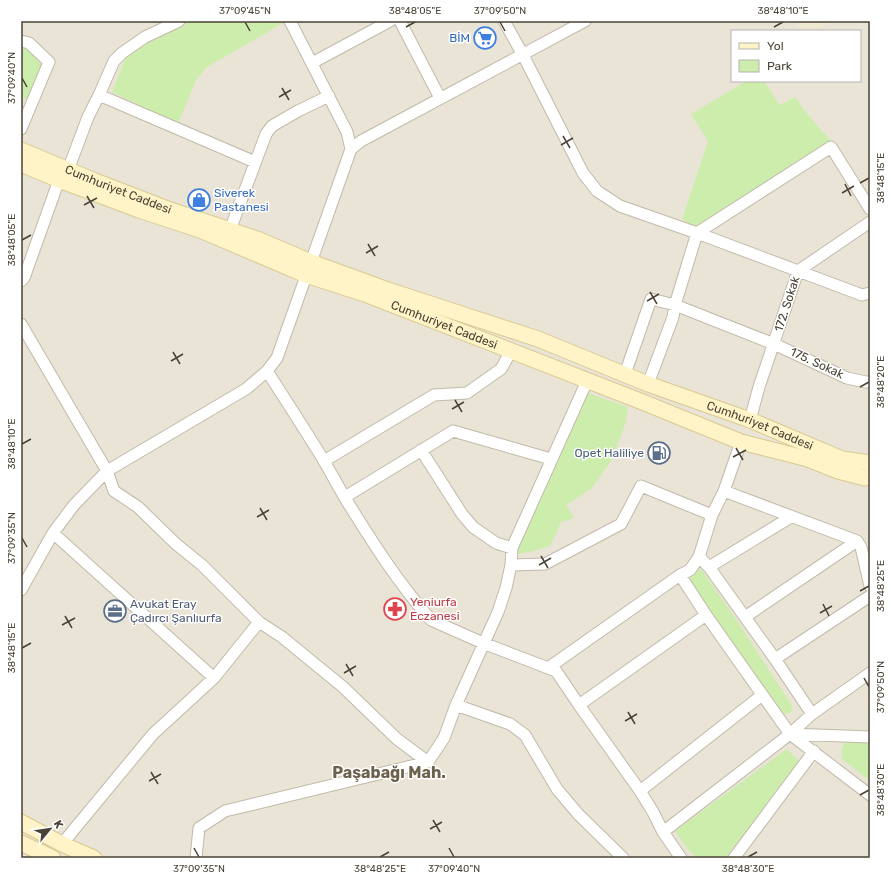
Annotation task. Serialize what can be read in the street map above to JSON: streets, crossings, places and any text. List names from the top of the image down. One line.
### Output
{"streets":{"main road":["Cumhuriyet Caddesi"],"street":["172. Sokak","175. Sokak"]},"crossings":[["Cumhuriyet Caddesi","172. Sokak"],["Cumhuriyet Caddesi","175. Sokak"],["172. Sokak","175. Sokak"]],"districts":["Paşabağı Mah."],"places":{"supermarket":["BİM"],"shop":["Siverek Pastanesi"],"fuel station":["Opet Haliliye"],"pharmacy":["Yeniurfa Eczanesi"],"office":["Avukat Eray Çadırcı Şanlıurfa"]},"legend":["Yol","Park"],"north":"top right","coordinates":["37°09'45\"N","38°48'05\"E","37°09'50\"N","38°48'10\"E","37°09'40\"N","38°48'15\"E","38°48'20\"E","37°09'35\"N","38°48'25\"E","38°48'30\"E"]}
